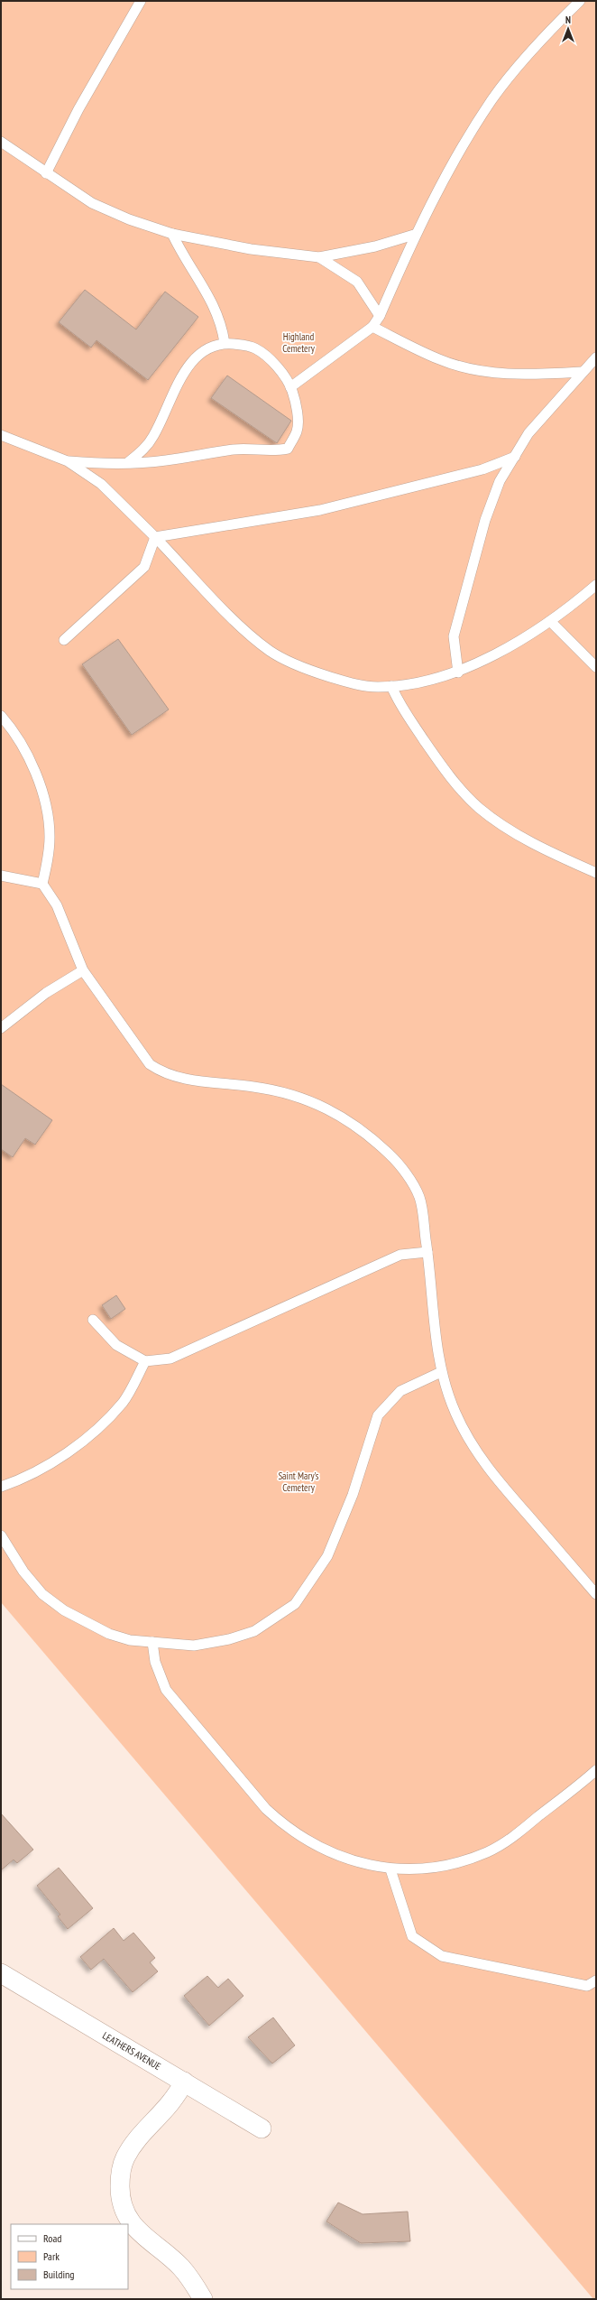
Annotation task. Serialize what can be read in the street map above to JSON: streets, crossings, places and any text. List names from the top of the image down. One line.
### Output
{"streets":{"street":["LEATHERS AVENUE"]},"parks":["Highland Cemetery","Saint Mary’s Cemetery"],"legend":["Road","Park","Building"],"north":"top"}
